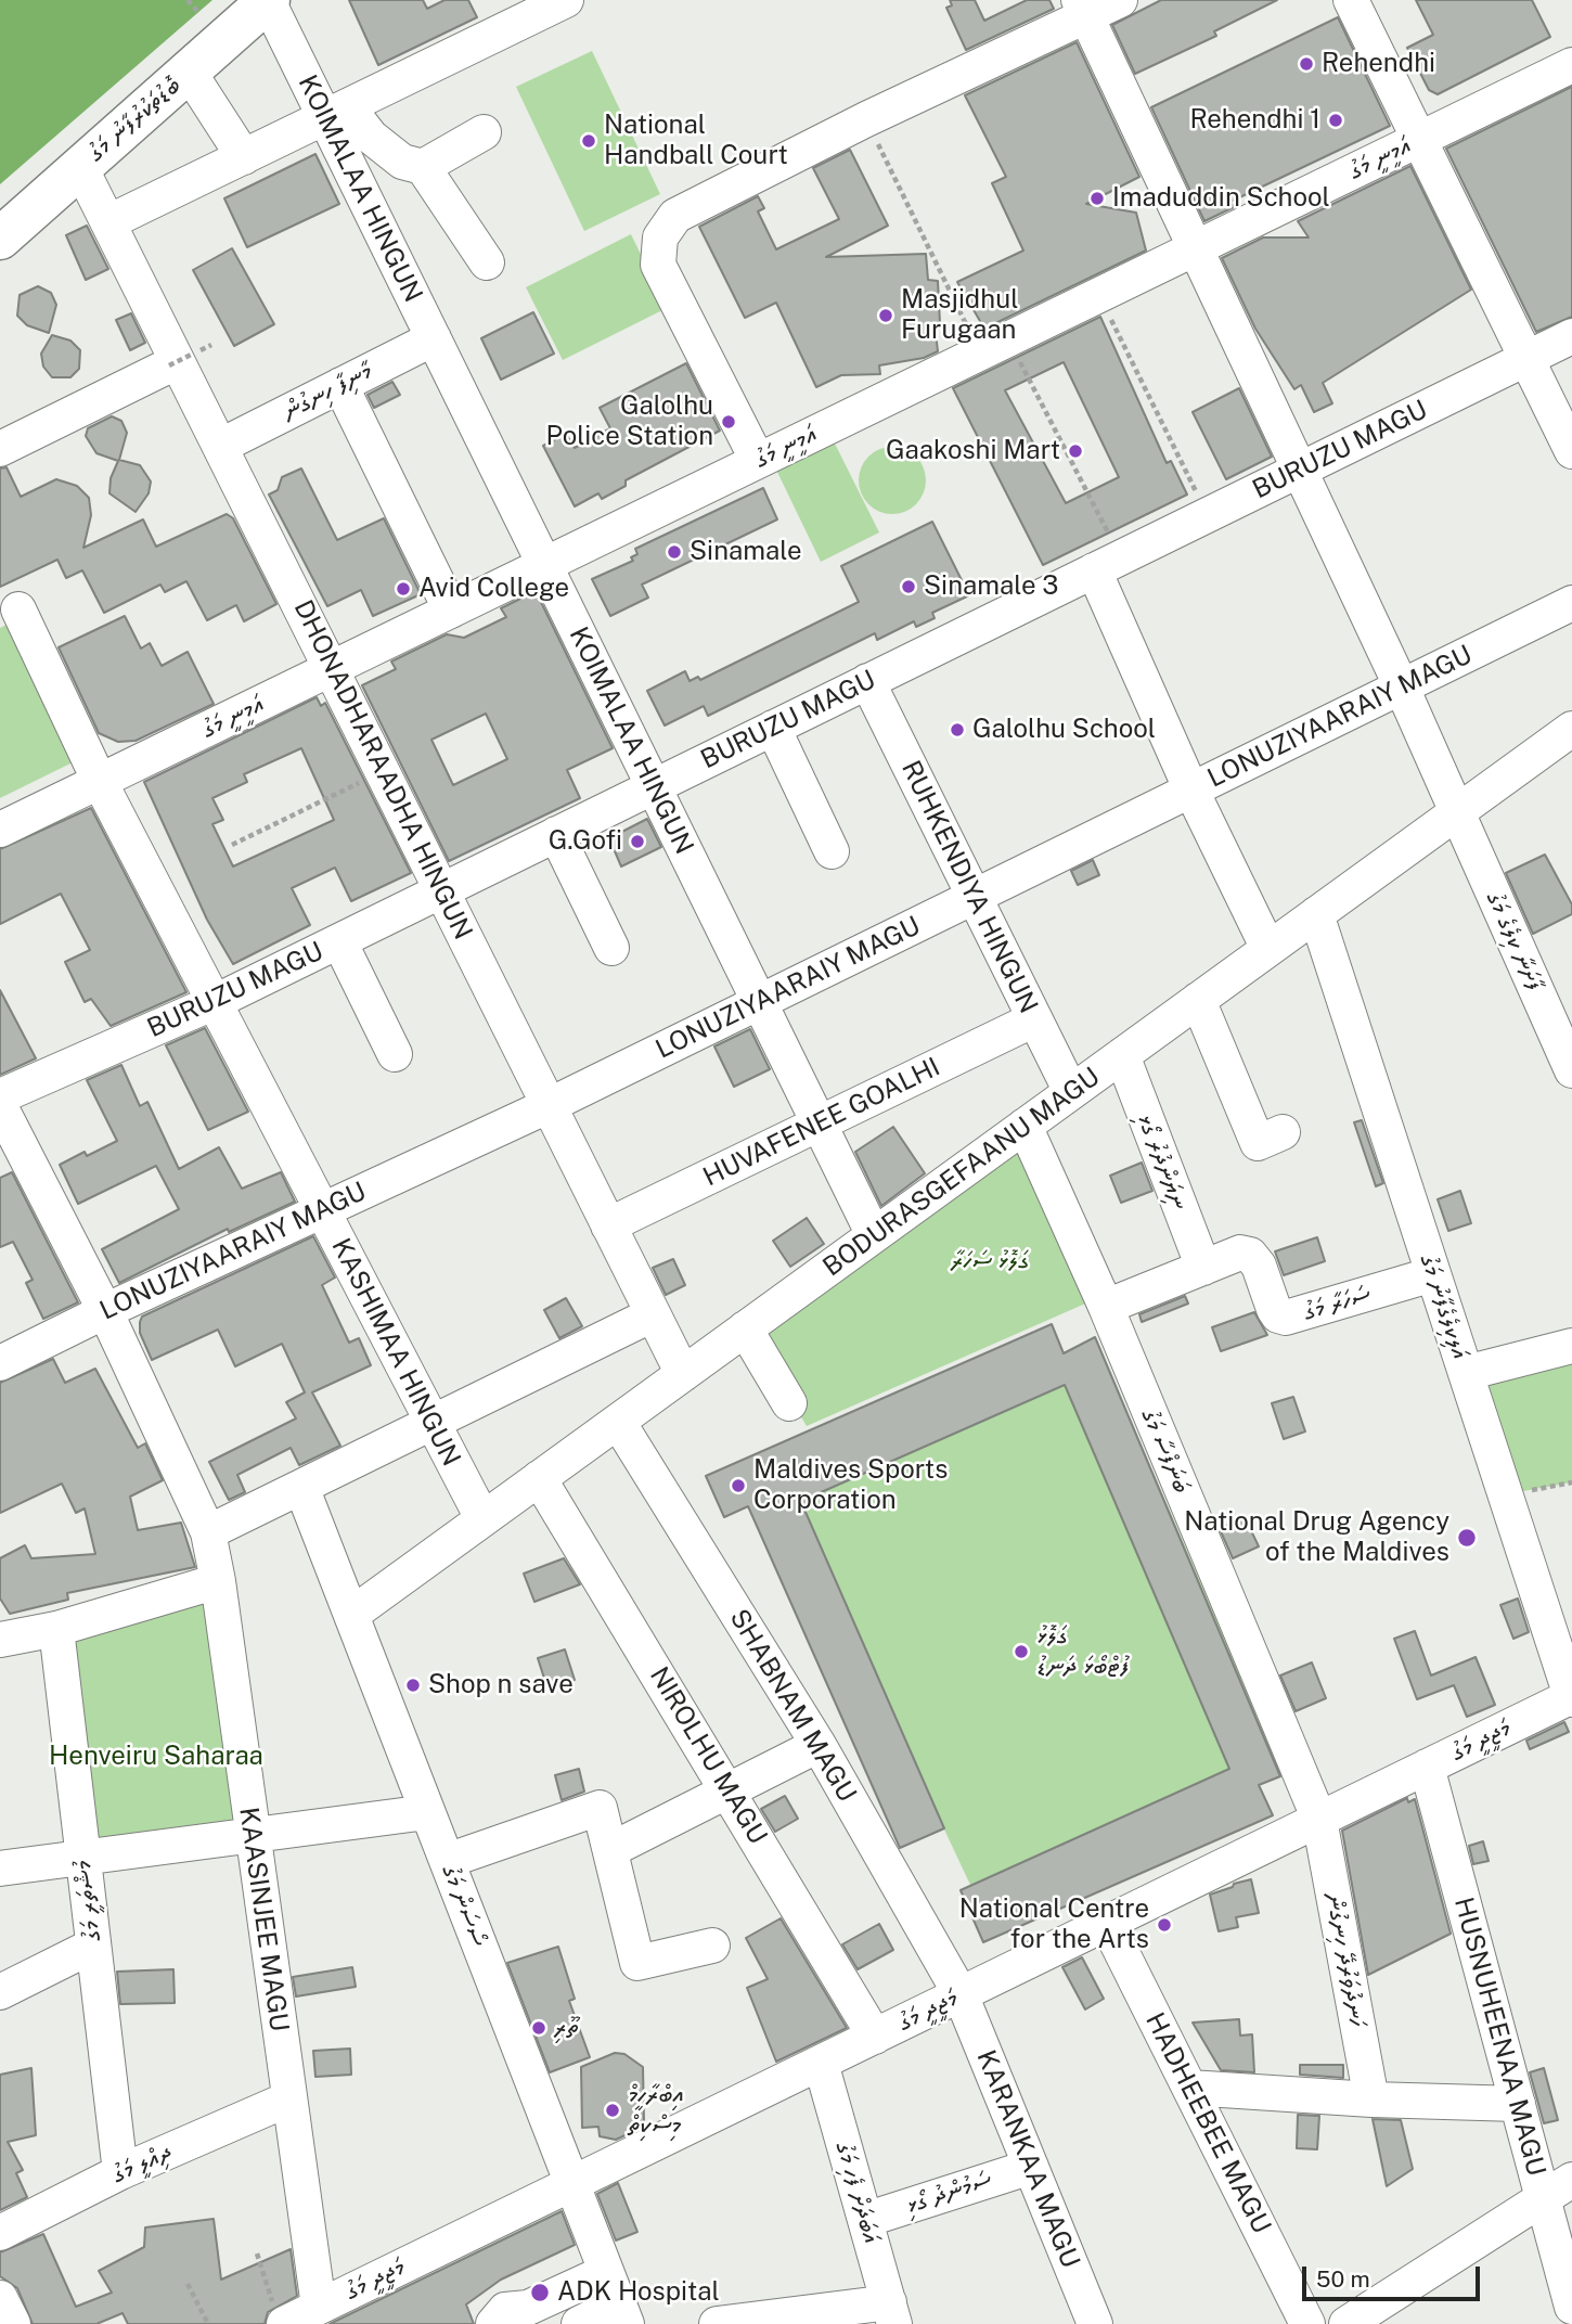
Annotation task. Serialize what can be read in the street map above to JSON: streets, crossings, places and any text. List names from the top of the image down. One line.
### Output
{"streets":{"main road":["ބޮޑުތަކުރުފާނު މަގު"],"street":["އަމީނީ މަގު","KOIMALAA HINGUN","މާނިފާ ހިނގުން","BURUZU MAGU","LONUZIYAARAIY MAGU","DHONADHARAADHA HINGUN","RUHKENDIYA HINGUN","ފާށަނާ ކިލެގެ މަގު","HUVAFENEE GOALHI","ނިޔަންދުރު ގޯޅި","BODURASGEFAANU MAGU","ސަހަރާ މަގު","އަލިކިލެގެފާނު މަގު","KASHIMAA HINGUN","ބަނަފްސާ މަގު","SHABNAM MAGU","މަޖީދީ މަގު","NIROLHU MAGU","މުޝްތަރީ މަގު","ސޯސަން މަގު","KAASINJEE MAGU","ހަނދުވަރުދޭ ހިނގުން","HUSNUHEENAA MAGU","HADHEEBEE MAGU","KARANKAA MAGU","ދިއްލީ މަގު","އަބަދަށް ފެހި މަގު","ސަމުންދު ގޯޅި"]},"crossings":[["ބޮޑުތަކުރުފާނު މަގު","KOIMALAA HINGUN"],["ބޮޑުތަކުރުފާނު މަގު","DHONADHARAADHA HINGUN"],["އަމީނީ މަގު","KOIMALAA HINGUN"],["އަމީނީ މަގު","DHONADHARAADHA HINGUN"],["އަމީނީ މަގު","ފާށަނާ ކިލެގެ މަގު"],["އަމީނީ މަގު","KASHIMAA HINGUN"],["KOIMALAA HINGUN","މާނިފާ ހިނގުން"],["KOIMALAA HINGUN","BURUZU MAGU"],["KOIMALAA HINGUN","LONUZIYAARAIY MAGU"],["KOIMALAA HINGUN","HUVAFENEE GOALHI"],["KOIMALAA HINGUN","BODURASGEFAANU MAGU"],["މާނިފާ ހިނގުން","DHONADHARAADHA HINGUN"],["BURUZU MAGU","DHONADHARAADHA HINGUN"],["BURUZU MAGU","RUHKENDIYA HINGUN"],["BURUZU MAGU","ފާށަނާ ކިލެގެ މަގު"],["BURUZU MAGU","KASHIMAA HINGUN"],["LONUZIYAARAIY MAGU","DHONADHARAADHA HINGUN"],["LONUZIYAARAIY MAGU","RUHKENDIYA HINGUN"],["LONUZIYAARAIY MAGU","ފާށަނާ ކިލެގެ މަގު"],["LONUZIYAARAIY MAGU","KASHIMAA HINGUN"],["LONUZIYAARAIY MAGU","KAASINJEE MAGU"],["DHONADHARAADHA HINGUN","HUVAFENEE GOALHI"],["DHONADHARAADHA HINGUN","BODURASGEFAANU MAGU"],["RUHKENDIYA HINGUN","HUVAFENEE GOALHI"],["RUHKENDIYA HINGUN","BODURASGEFAANU MAGU"],["ފާށަނާ ކިލެގެ މަގު","BODURASGEFAANU MAGU"],["ނިޔަންދުރު ގޯޅި","BODURASGEFAANU MAGU"],["ނިޔަންދުރު ގޯޅި","ސަހަރާ މަގު"],["BODURASGEFAANU MAGU","އަލިކިލެގެފާނު މަގު"],["BODURASGEFAANU MAGU","KASHIMAA HINGUN"],["BODURASGEFAANU MAGU","ބަނަފްސާ މަގު"],["BODURASGEFAANU MAGU","SHABNAM MAGU"],["BODURASGEFAANU MAGU","NIROLHU MAGU"],["BODURASGEFAANU MAGU","ސޯސަން މަގު"],["ސަހަރާ މަގު","އަލިކިލެގެފާނު މަގު"],["ސަހަރާ މަގު","ބަނަފްސާ މަގު"],["އަލިކިލެގެފާނު މަގު","މަޖީދީ މަގު"],["ބަނަފްސާ މަގު","މަޖީދީ މަގު"],["ބަނަފްސާ މަގު","ހަނދުވަރުދޭ ހިނގުން"],["SHABNAM MAGU","މަޖީދީ މަގު"],["SHABNAM MAGU","KARANKAA MAGU"],["މަޖީދީ މަގު","NIROLHU MAGU"],["މަޖީދީ މަގު","ސޯސަން މަގު"],["މަޖީދީ މަގު","KAASINJEE MAGU"],["މަޖީދީ މަގު","ހަނދުވަރުދޭ ހިނގުން"],["މަޖީދީ މަގު","HUSNUHEENAA MAGU"],["މަޖީދީ މަގު","HADHEEBEE MAGU"],["މަޖީދީ މަގު","KARANKAA MAGU"],["މަޖީދީ މަގު","އަބަދަށް ފެހި މަގު"],["މުޝްތަރީ މަގު","ދިއްލީ މަގު"],["KAASINJEE MAGU","ދިއްލީ މަގު"],["KARANKAA MAGU","ސަމުންދު ގޯޅި"],["އަބަދަށް ފެހި މަގު","ސަމުންދު ގޯޅި"]],"parks":["ގަލޮޅު ސަހަރާ","Henveiru Saharaa"],"places":["Rehendhi","Rehendhi 1","National Handball Court","Imaduddin School","Masjidhul Furugaan","Galolhu Police Station","Gaakoshi Mart","Sinamale","Sinamale 3","Avid College","Galolhu School","G.Gofi","Maldives Sports Corporation","National Drug Agency of the Maldives","ގަލޮޅު ފުޓްބޯޅަ ދަނޑު","Shop n save","National Centre for the Arts","ތޫރި","އިބްރާހީމް މިސްކިތް","ADK Hospital"],"scale_bar":"50 m"}
